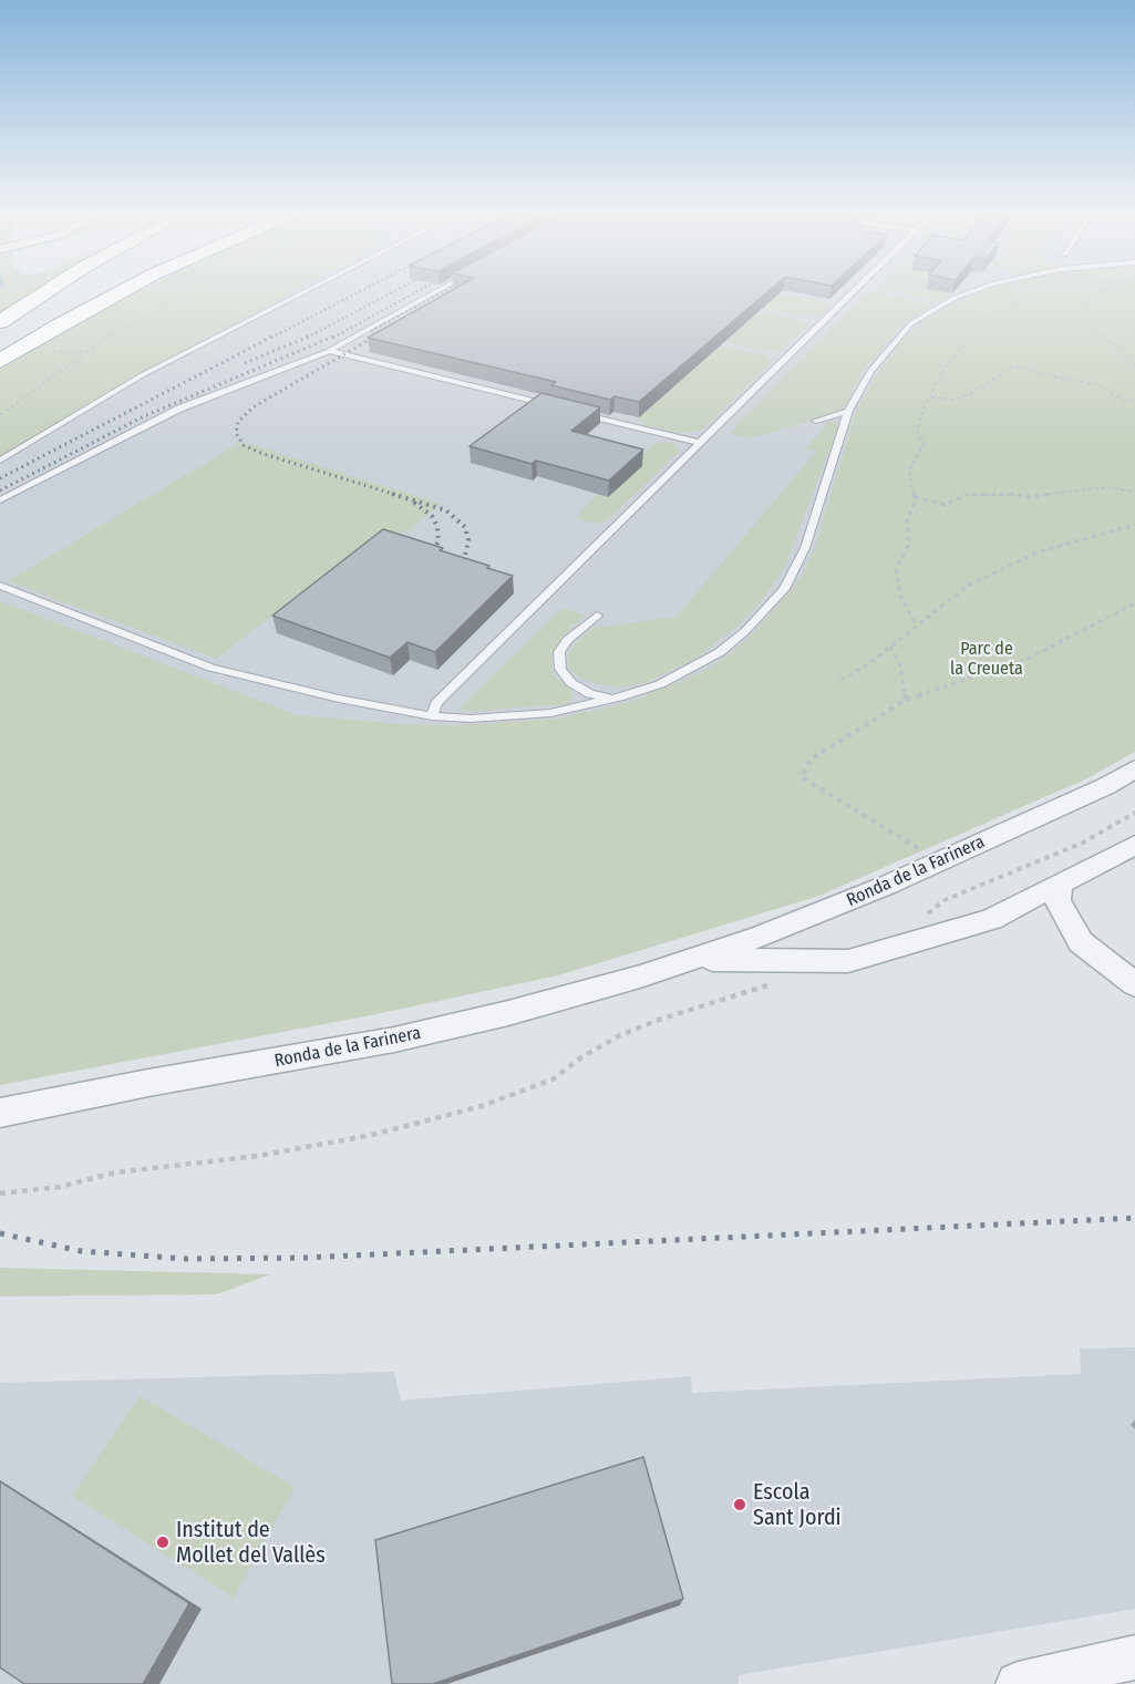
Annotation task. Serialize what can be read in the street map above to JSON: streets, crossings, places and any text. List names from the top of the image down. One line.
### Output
{"streets":{"street":["Ronda de la Farinera"]},"parks":["Parc de la Creueta"],"places":["Escola Sant Jordi","Institut de Mollet del Vallès"]}
